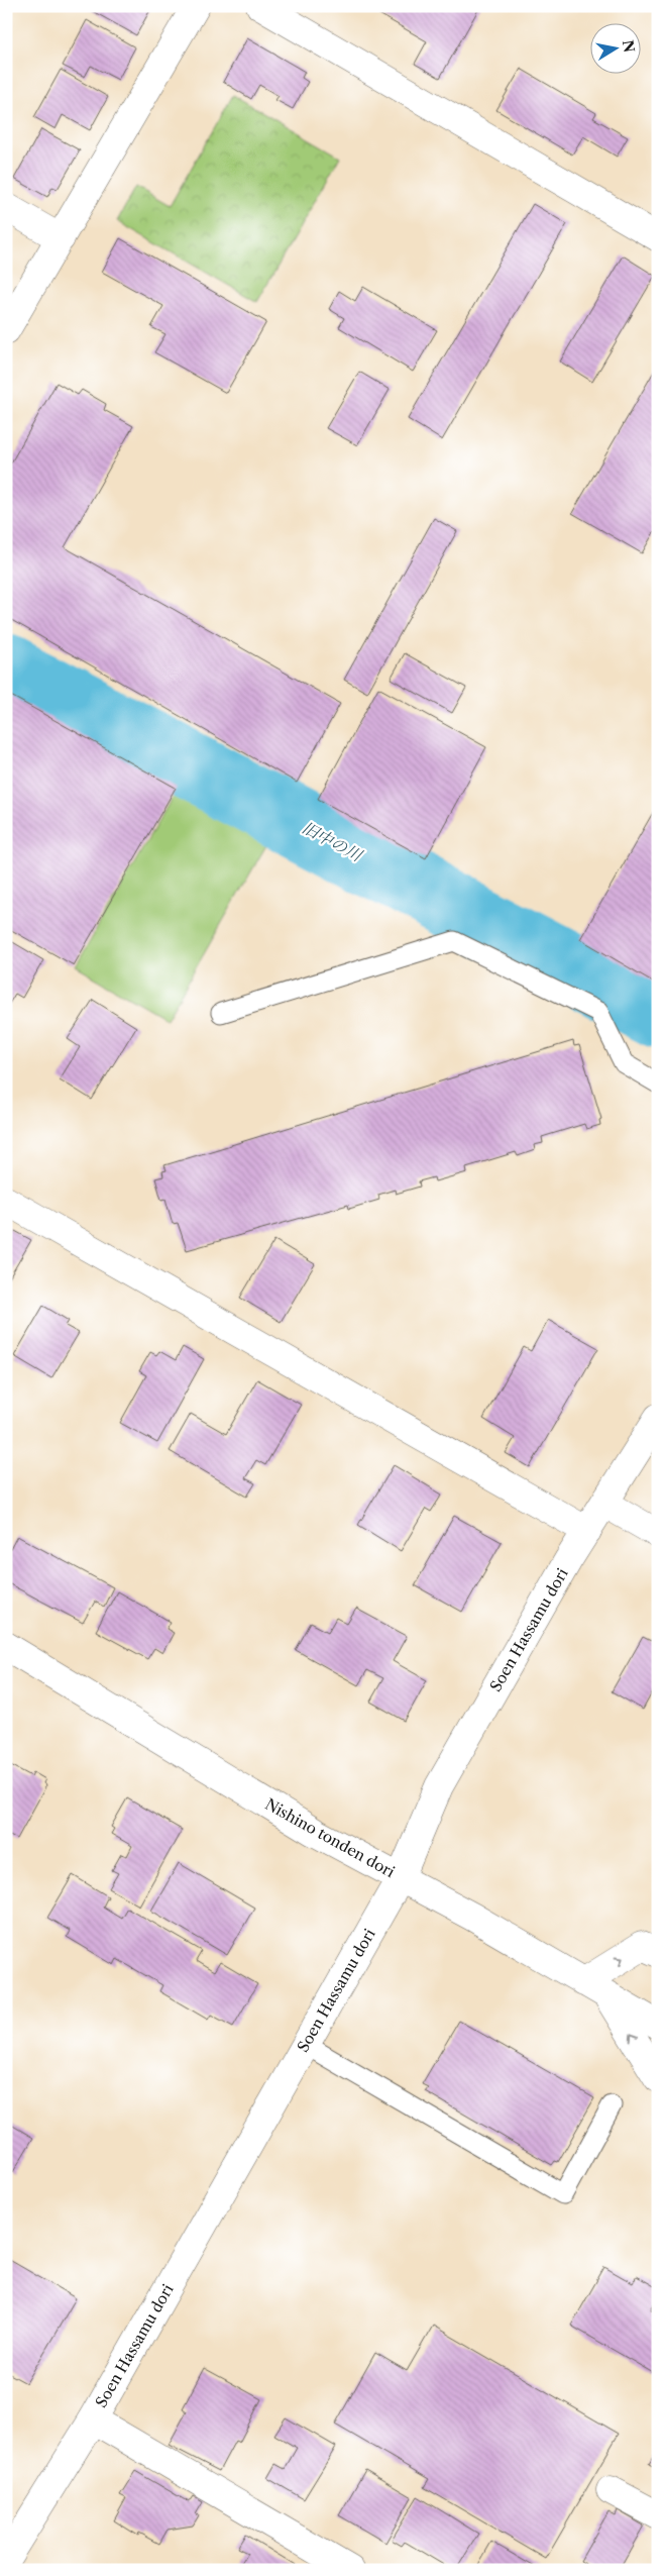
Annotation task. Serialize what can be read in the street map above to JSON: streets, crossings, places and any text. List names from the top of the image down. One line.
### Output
{"streets":{"street":["Soen Hassamu dori","Nishino tonden dori"]},"crossings":[["Soen Hassamu dori","Nishino tonden dori"]],"water":["旧中の川"],"north":"right"}
